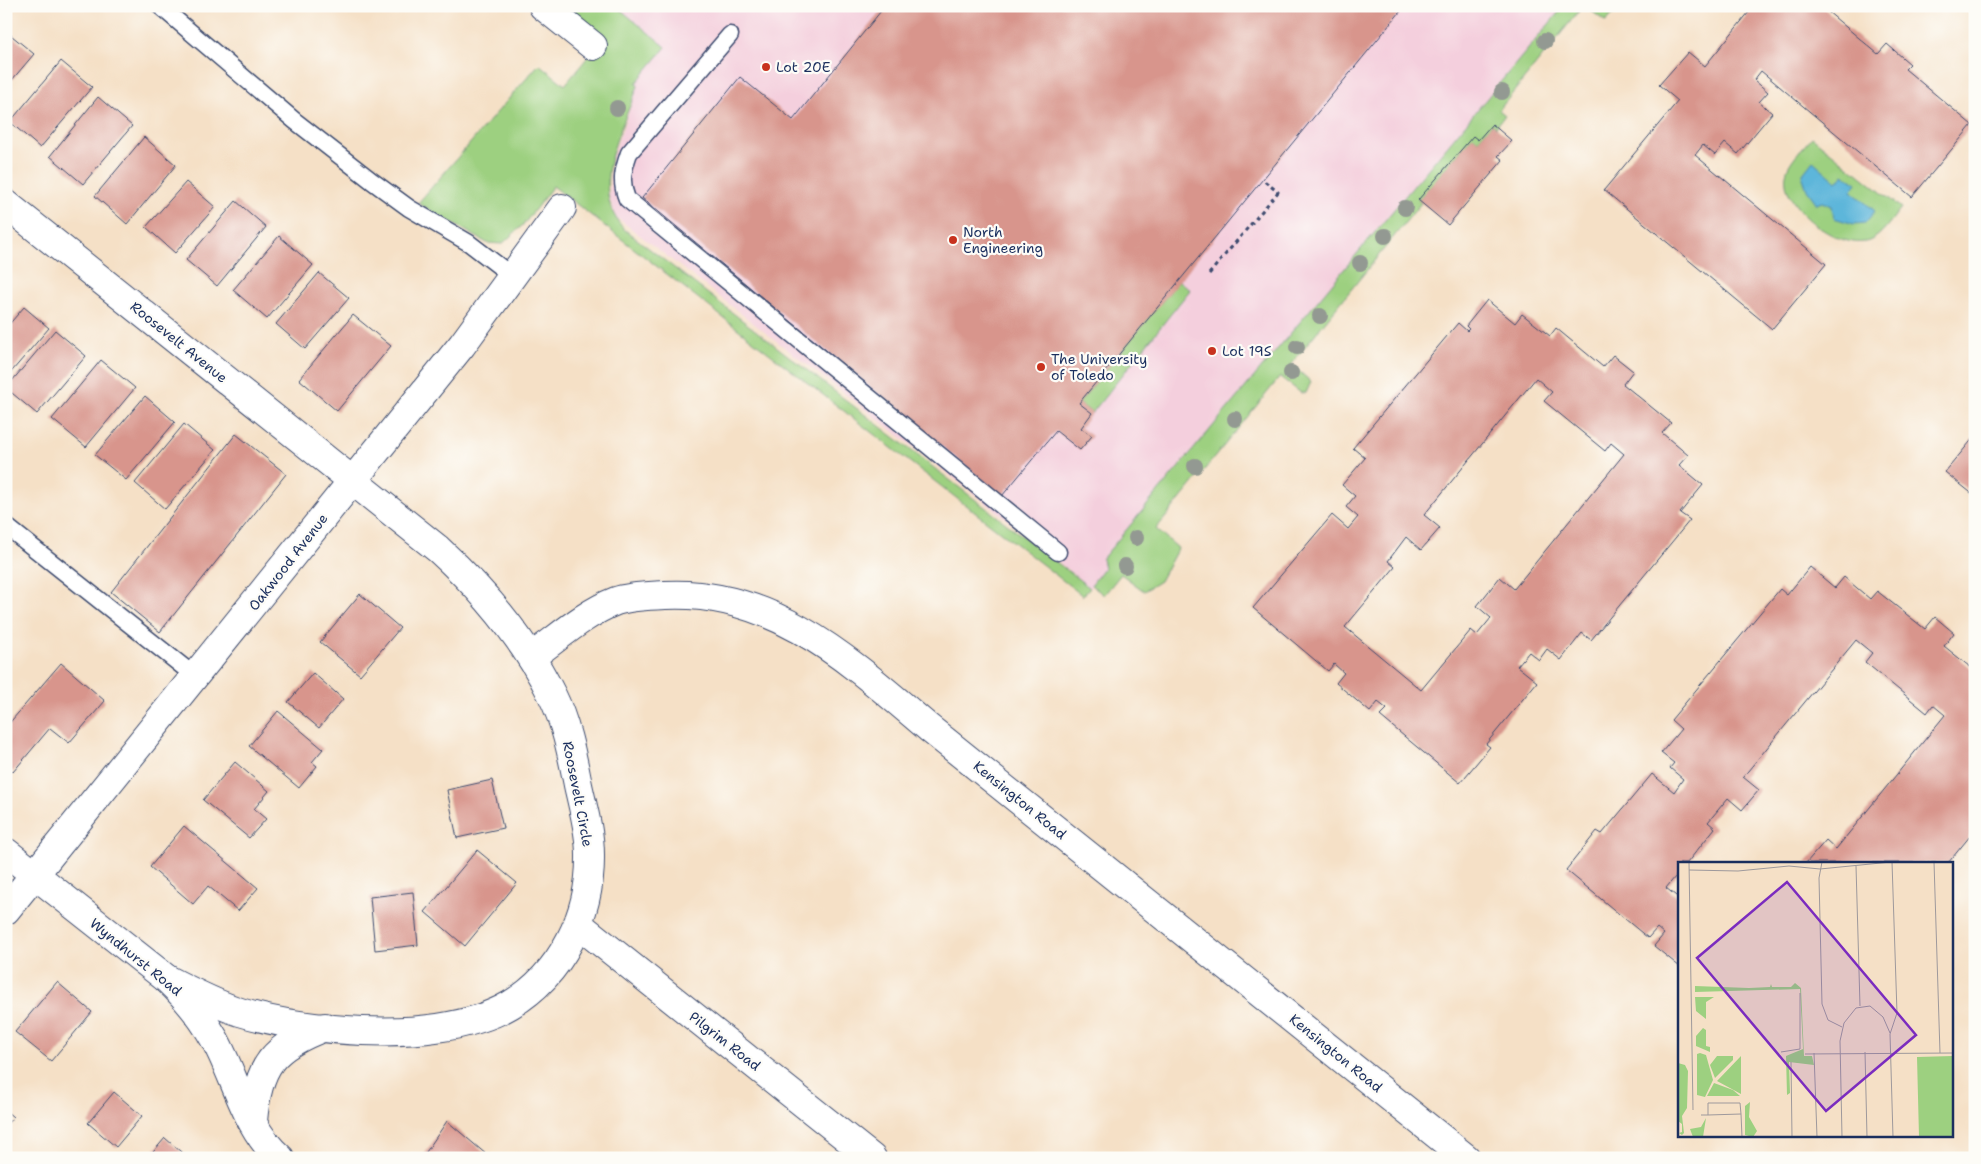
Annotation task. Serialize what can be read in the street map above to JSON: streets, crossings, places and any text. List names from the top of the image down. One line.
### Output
{"streets":{"street":["Roosevelt Avenue","Oakwood Avenue","Roosevelt Circle","Kensington Road","Wyndhurst Road","Pilgrim Road"]},"crossings":[["Roosevelt Avenue","Oakwood Avenue"],["Roosevelt Avenue","Roosevelt Circle"],["Oakwood Avenue","Roosevelt Circle"],["Oakwood Avenue","Wyndhurst Road"],["Roosevelt Circle","Kensington Road"],["Roosevelt Circle","Wyndhurst Road"],["Roosevelt Circle","Pilgrim Road"]],"places":["Lot 20E","North Engineering","Lot 19S","The University of Toledo"]}
